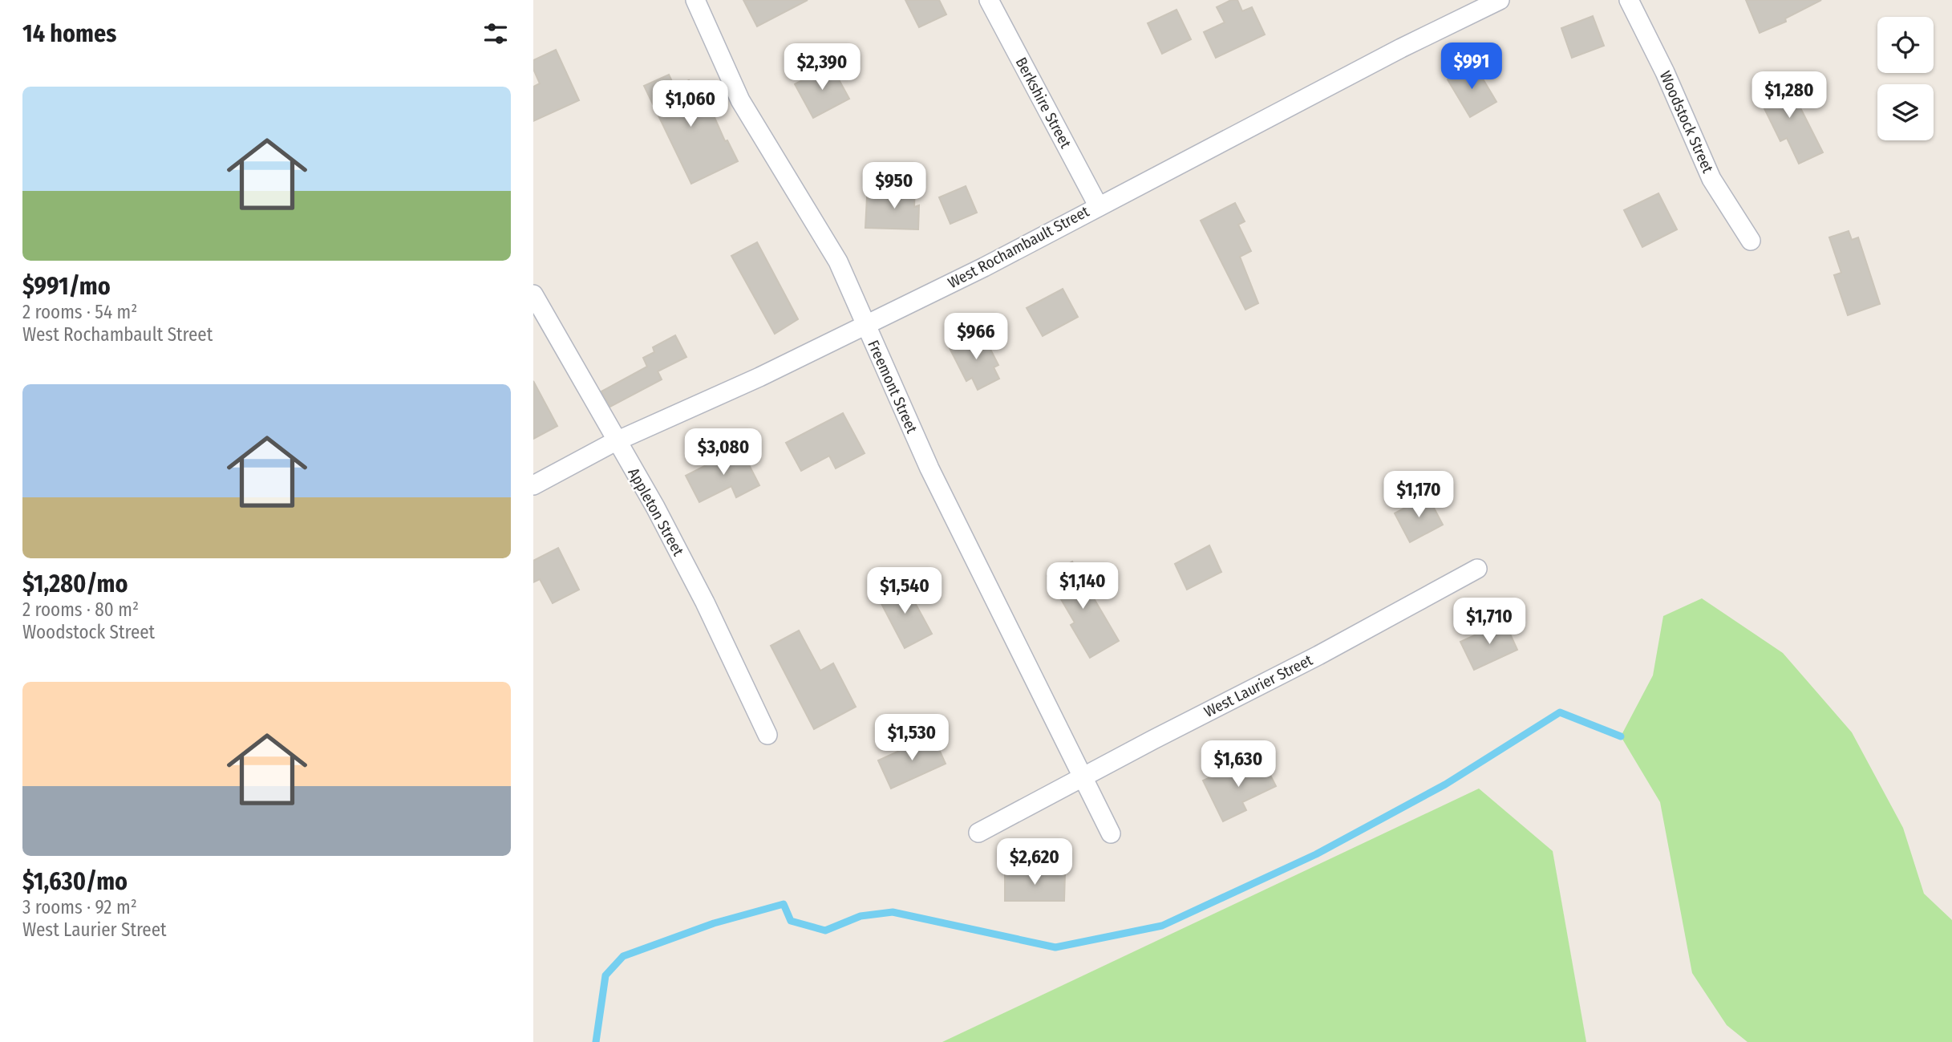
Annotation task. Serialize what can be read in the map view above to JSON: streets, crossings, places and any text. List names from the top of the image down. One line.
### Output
{"streets":{"street":["Berkshire Street","Woodstock Street","West Rochambault Street","Freemont Street","Appleton Street","West Laurier Street"]},"crossings":[["Berkshire Street","West Rochambault Street"],["West Rochambault Street","Freemont Street"],["West Rochambault Street","Appleton Street"],["Freemont Street","West Laurier Street"]],"page":{"heading":"14 homes","price":["$991","$2,390","$1,280","$1,060","$950","$966","$3,080","$1,170","$1,140","$1,540","$1,710","$1,530","$1,630","$2,620"],"list":[{"name":"$991/mo","note":"2 rooms · 54 m² · West Rochambault Street"},{"name":"$1,280/mo","note":"2 rooms · 80 m² · Woodstock Street"},{"name":"$1,630/mo","note":"3 rooms · 92 m² · West Laurier Street"}]}}
